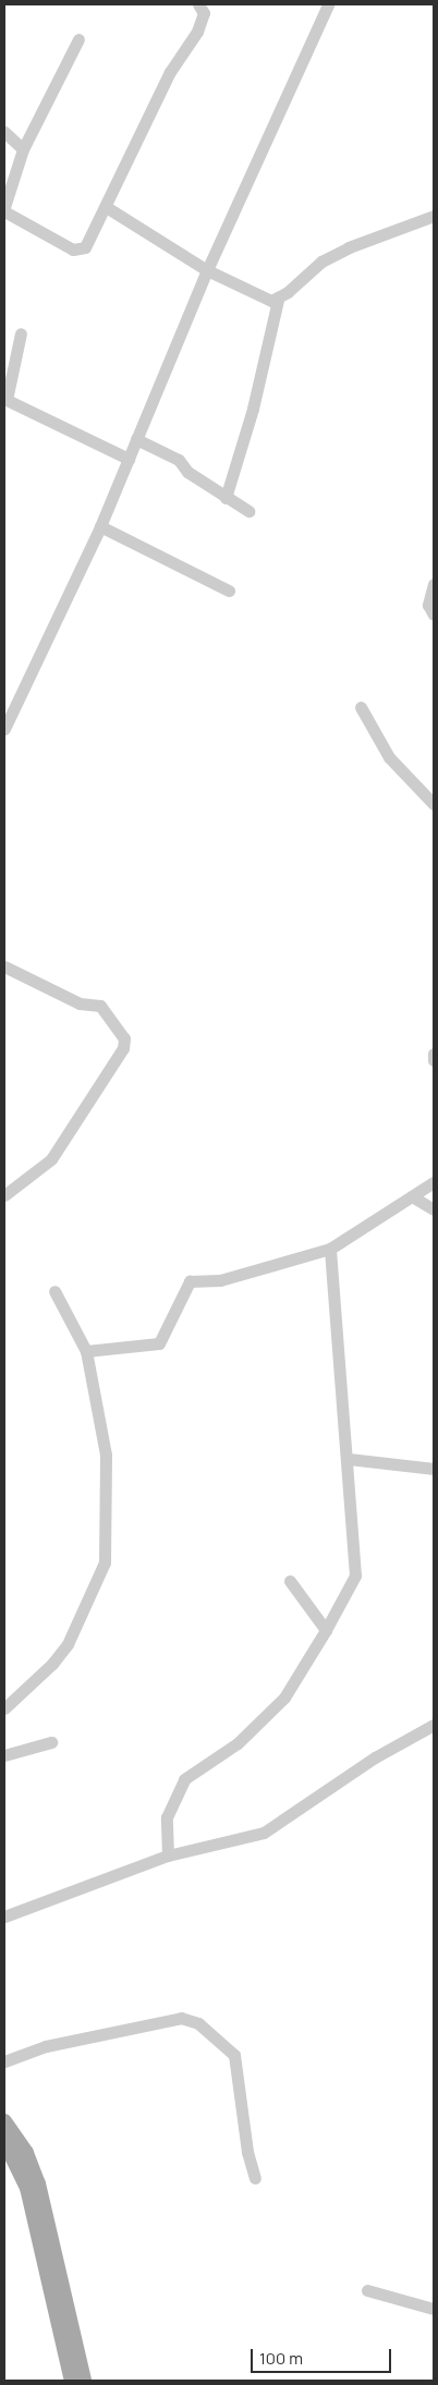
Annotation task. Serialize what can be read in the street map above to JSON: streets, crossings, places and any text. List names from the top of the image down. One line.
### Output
{"scale_bar":"100 m"}
